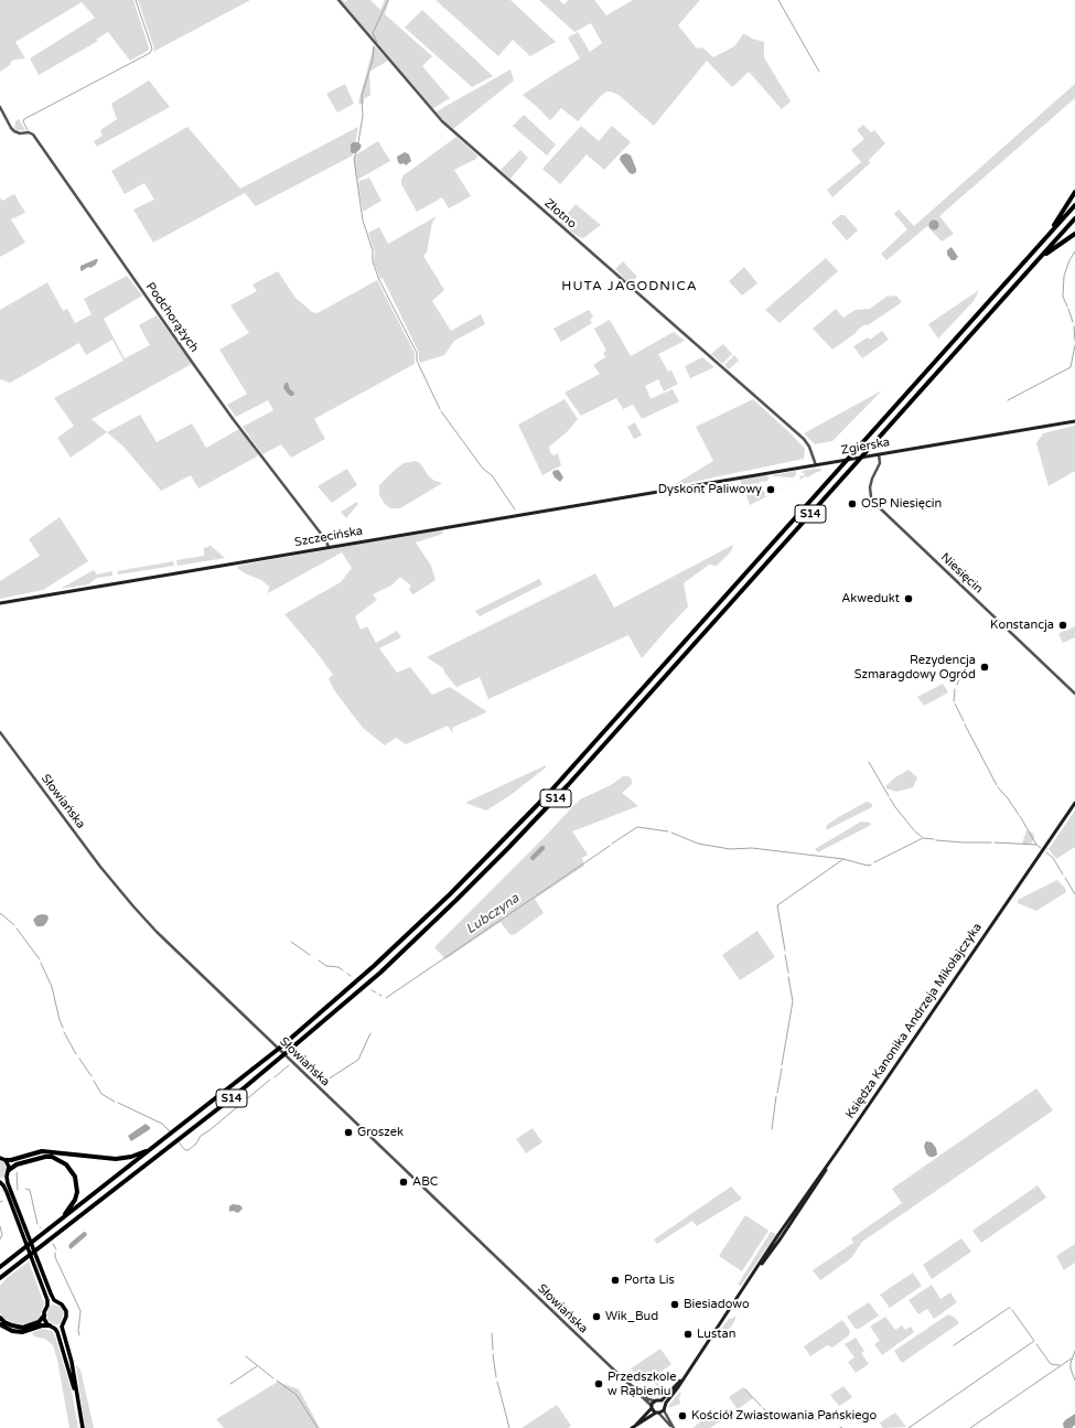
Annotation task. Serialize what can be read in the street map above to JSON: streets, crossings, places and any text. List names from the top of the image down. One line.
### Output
{"streets":{"highway":["S14"],"main road":["Zgierska","Szczecińska","Księdza Kanonika Andrzeja Mikołajczyka"],"street":["Złotno","Podchorążych","Niesięcin","Słowiańska"]},"crossings":[["Złotno","Zgierska"],["Podchorążych","Szczecińska"],["Zgierska","Szczecińska"],["Zgierska","Niesięcin"],["Słowiańska","Księdza Kanonika Andrzeja Mikołajczyka"]],"districts":["HUTA JAGODNICA"],"water":["Lubczyna"],"places":["Dyskont Paliwowy","OSP Niesięcin","Akwedukt","Konstancja","Rezydencja Szmaragdowy Ogród","Groszek","ABC","Porta Lis","Biesiadowo","Wik_Bud","Lustan","Przedszkole w Rąbieniu","Kościół Zwiastowania Pańskiego"]}
